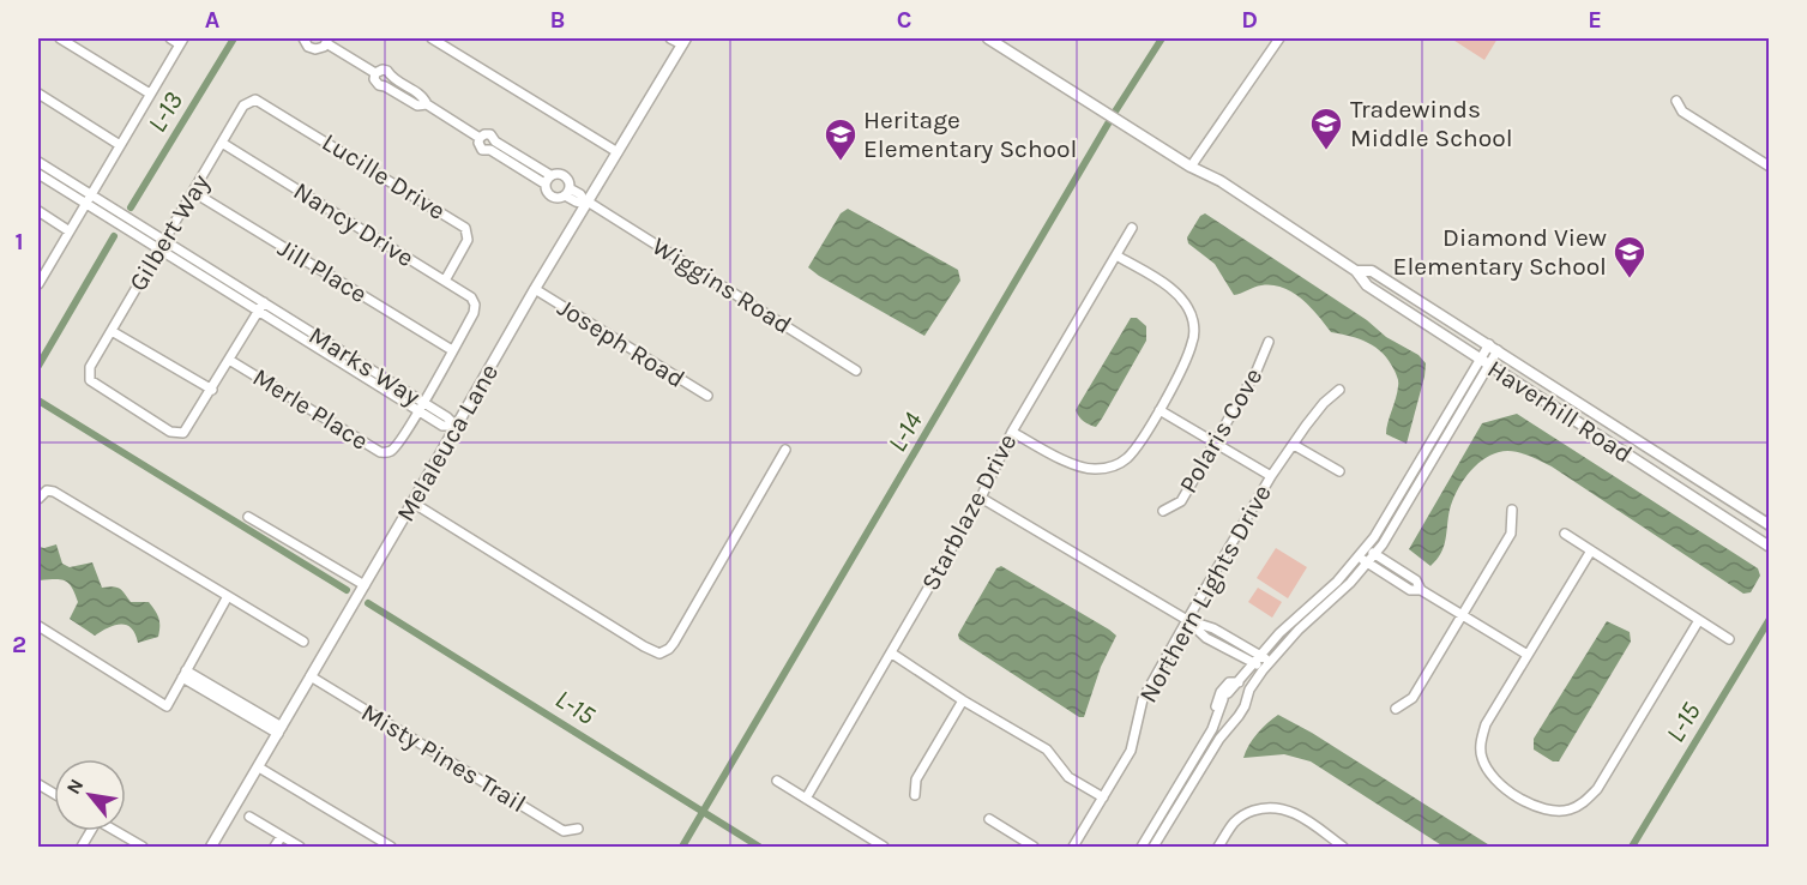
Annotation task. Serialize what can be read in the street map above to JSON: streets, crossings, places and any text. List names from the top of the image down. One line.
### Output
{"streets":{"street":["Lucille Drive","Nancy Drive","Gilbert Way","Jill Place","Wiggins Road","Joseph Road","Marks Way","Merle Place","Haverhill Road","Polaris Cove","Melaleuca Lane","Starblaze Drive","Northern Lights Drive","Misty Pines Trail"]},"crossings":[["Lucille Drive","Nancy Drive"],["Lucille Drive","Gilbert Way"],["Nancy Drive","Gilbert Way"],["Nancy Drive","Jill Place"],["Gilbert Way","Jill Place"],["Gilbert Way","Marks Way"],["Wiggins Road","Melaleuca Lane"],["Joseph Road","Melaleuca Lane"],["Marks Way","Merle Place"],["Marks Way","Melaleuca Lane"],["Melaleuca Lane","Misty Pines Trail"]],"water":["L-13","L-14","L-15"],"places":{"school or university":["Tradewinds Middle School","Heritage Elementary School","Diamond View Elementary School"]},"north":"top left","grid":{"columns":["A","B","C","D","E"],"rows":["1","2"]}}
